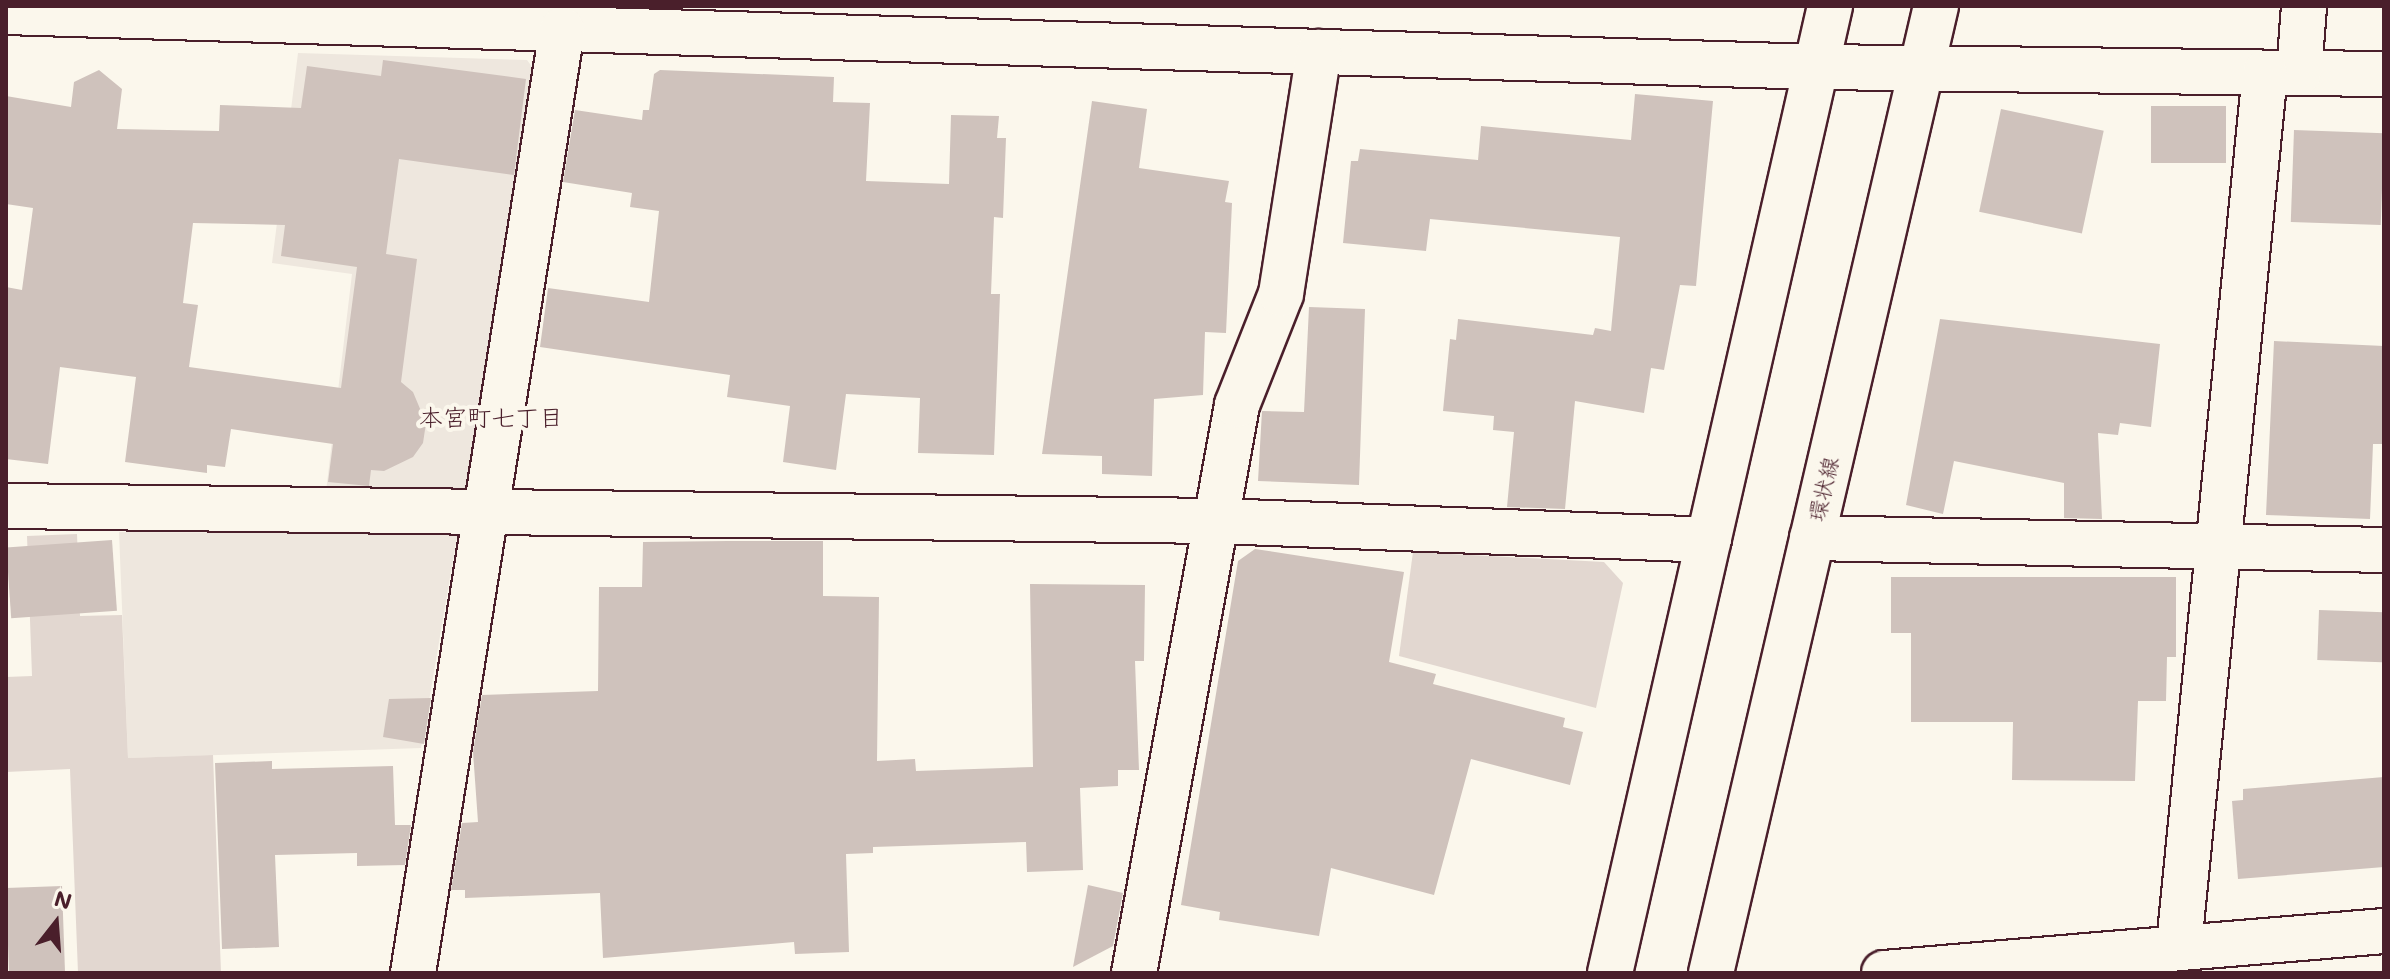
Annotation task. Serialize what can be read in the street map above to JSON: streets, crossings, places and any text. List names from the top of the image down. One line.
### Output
{"streets":{"street":["環状線"]},"districts":["本宮町七丁目"],"north":"top"}
